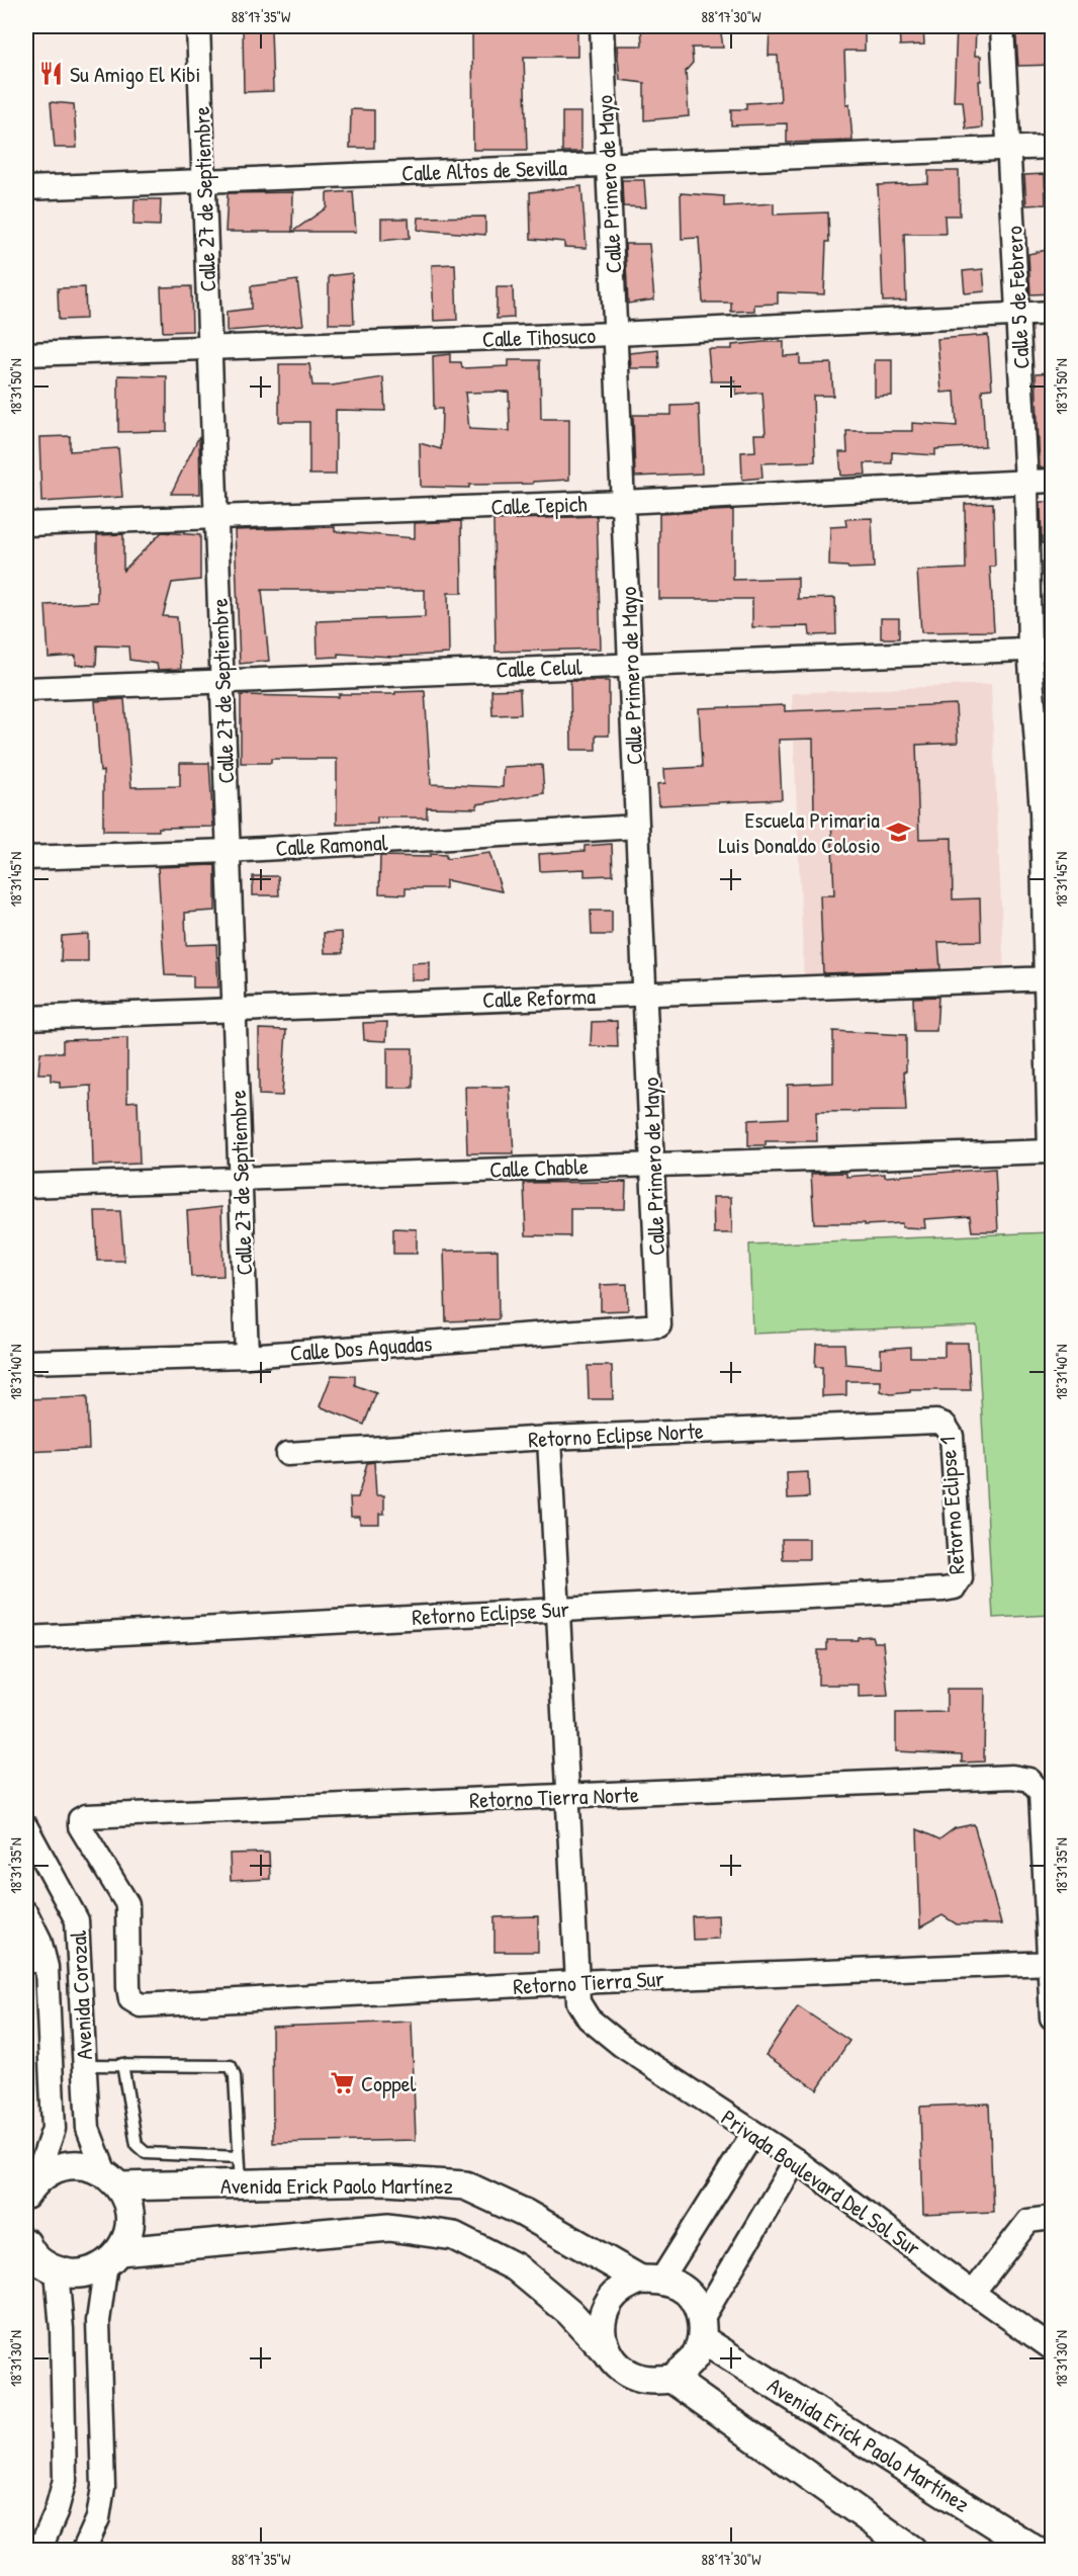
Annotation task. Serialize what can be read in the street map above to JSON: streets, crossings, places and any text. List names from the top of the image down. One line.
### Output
{"streets":{"street":["Calle Altos de Sevilla","Calle Primero de Mayo","Calle 27 de Septiembre","Calle 5 de Febrero","Calle Tihosuco","Calle Tepich","Calle Celul","Calle Ramonal","Calle Reforma","Calle Chable","Calle Dos Aguadas","Retorno Eclipse Norte","Retorno Eclipse 1","Retorno Eclipse Sur","Retorno Tierra Norte","Retorno Tierra Sur","Avenida Corozal","Privada Boulevard Del Sol Sur","Avenida Erick Paolo Martínez"]},"crossings":[["Calle Altos de Sevilla","Calle Primero de Mayo"],["Calle Altos de Sevilla","Calle 27 de Septiembre"],["Calle Altos de Sevilla","Calle 5 de Febrero"],["Calle Primero de Mayo","Calle Tihosuco"],["Calle Primero de Mayo","Calle Tepich"],["Calle Primero de Mayo","Calle Celul"],["Calle Primero de Mayo","Calle Ramonal"],["Calle Primero de Mayo","Calle Reforma"],["Calle Primero de Mayo","Calle Chable"],["Calle Primero de Mayo","Calle Dos Aguadas"],["Calle 27 de Septiembre","Calle Tihosuco"],["Calle 27 de Septiembre","Calle Tepich"],["Calle 27 de Septiembre","Calle Celul"],["Calle 27 de Septiembre","Calle Ramonal"],["Calle 27 de Septiembre","Calle Reforma"],["Calle 27 de Septiembre","Calle Chable"],["Calle 27 de Septiembre","Calle Dos Aguadas"],["Calle 5 de Febrero","Calle Tihosuco"],["Calle 5 de Febrero","Calle Tepich"],["Calle 5 de Febrero","Calle Celul"],["Calle 5 de Febrero","Calle Reforma"],["Calle 5 de Febrero","Calle Chable"],["Retorno Eclipse Norte","Retorno Eclipse 1"],["Retorno Eclipse 1","Retorno Eclipse Sur"],["Retorno Tierra Norte","Retorno Tierra Sur"],["Retorno Tierra Sur","Privada Boulevard Del Sol Sur"],["Avenida Corozal","Avenida Erick Paolo Martínez"]],"places":{"restaurant":["Su Amigo El Kibi"],"school or university":["Escuela Primaria Luis Donaldo Colosio"],"supermarket":["Coppel"]},"coordinates":["88°17'35\"W","88°17'30\"W","18°31'50\"N","18°31'45\"N","18°31'40\"N","18°31'35\"N","18°31'30\"N"]}
